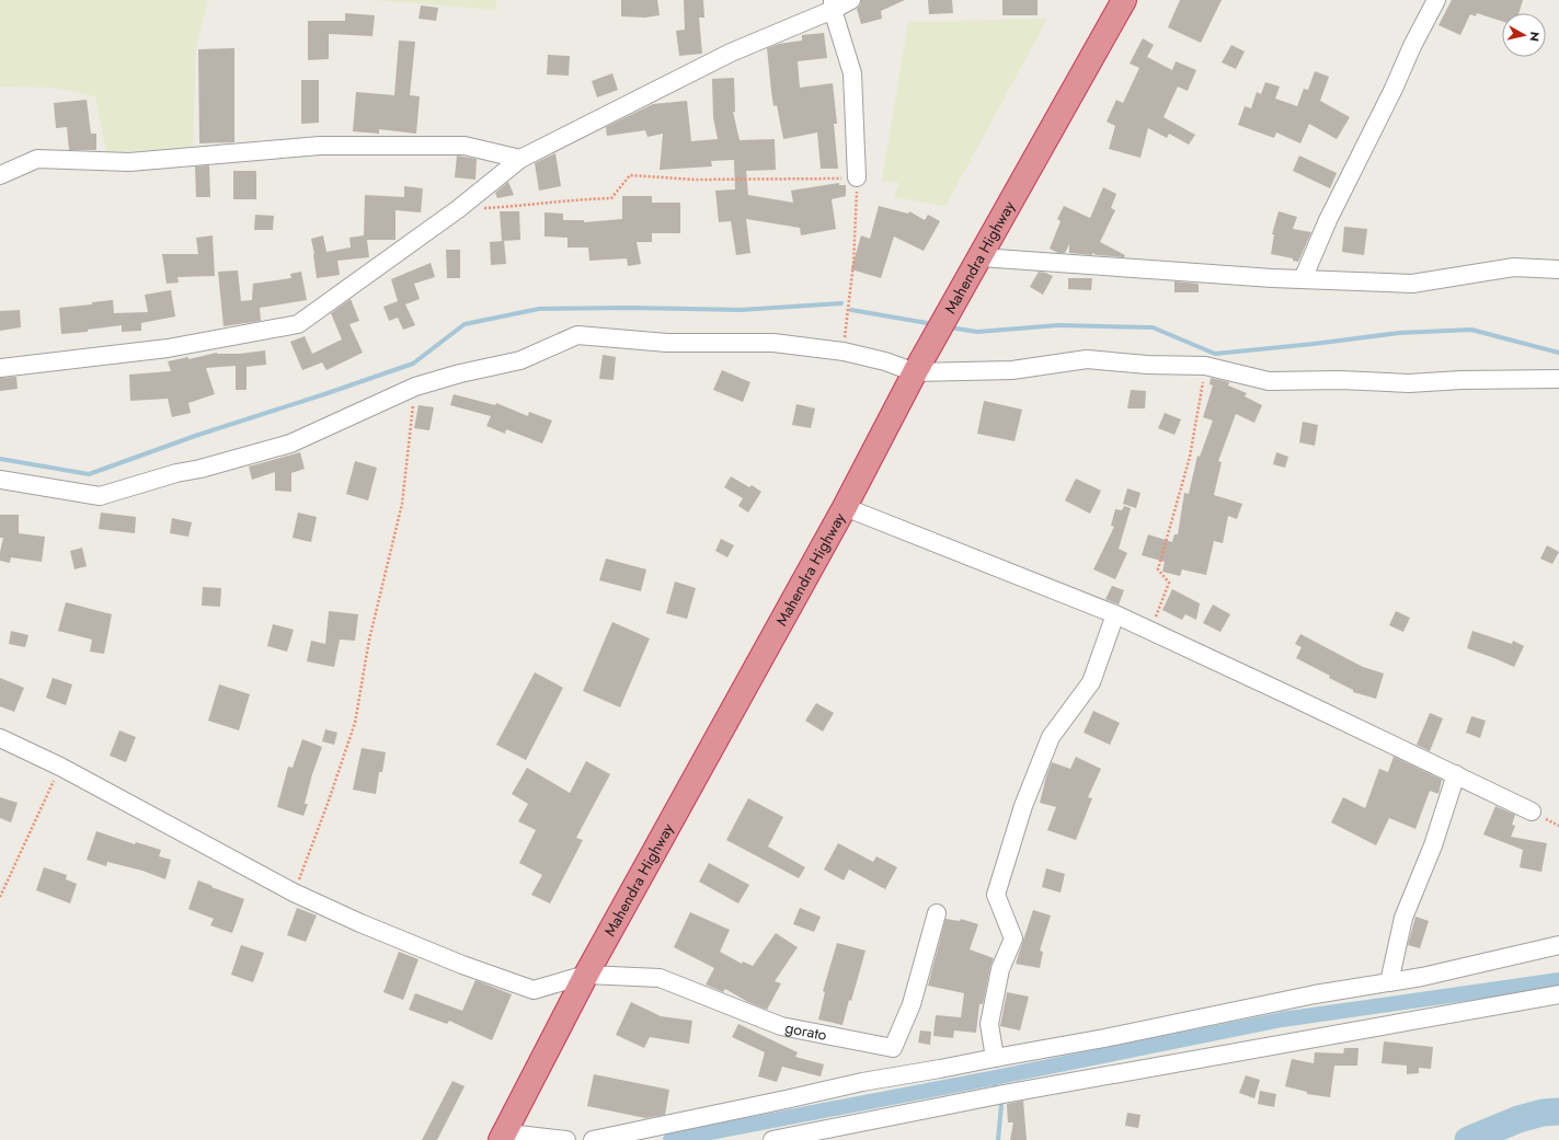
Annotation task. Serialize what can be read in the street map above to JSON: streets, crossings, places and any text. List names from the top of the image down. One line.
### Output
{"streets":{"highway":["Mahendra Highway"],"street":["gorato"]},"crossings":[["Mahendra Highway","gorato"]],"north":"right"}
